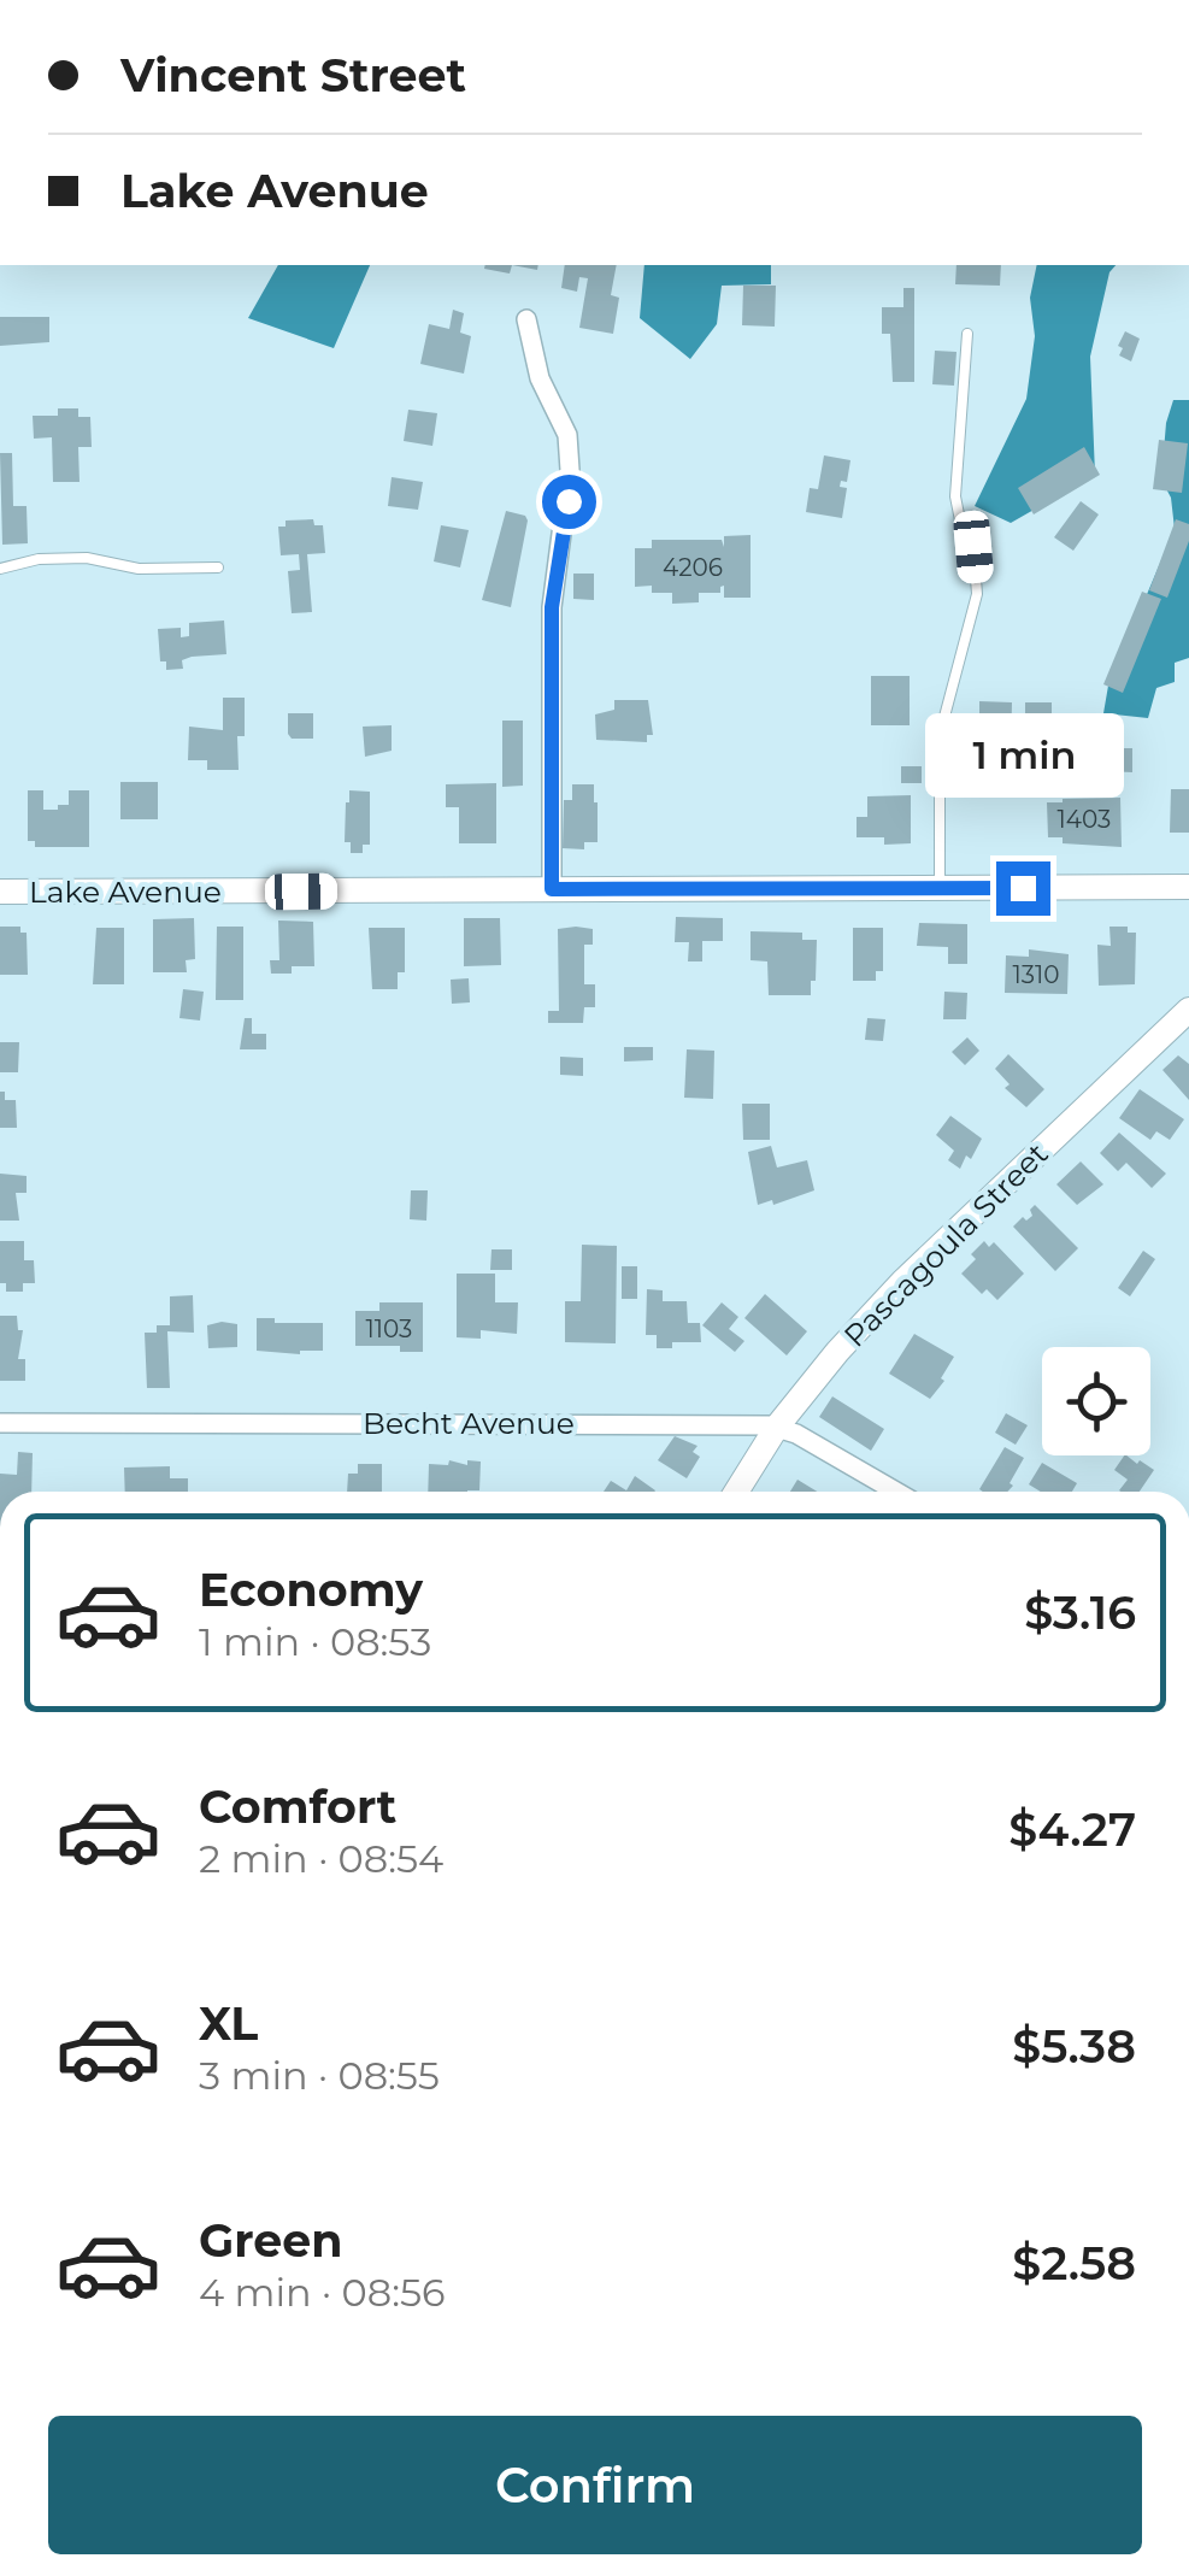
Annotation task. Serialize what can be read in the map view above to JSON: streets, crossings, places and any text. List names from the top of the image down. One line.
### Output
{"streets":{"street":["Lake Avenue","Pascagoula Street","Becht Avenue"]},"crossings":[["Pascagoula Street","Becht Avenue"]],"house_numbers":["4206","1403","1310","1103"],"page":{"banner":["Vincent Street","Lake Avenue"],"bubble":"1 min","list":[{"name":"Economy","note":"1 min · 08:53","value":"$3.16"},{"name":"Comfort","note":"2 min · 08:54","value":"$4.27"},{"name":"XL","note":"3 min · 08:55","value":"$5.38"},{"name":"Green","note":"4 min · 08:56","value":"$2.58"}],"buttons":"Confirm"}}
